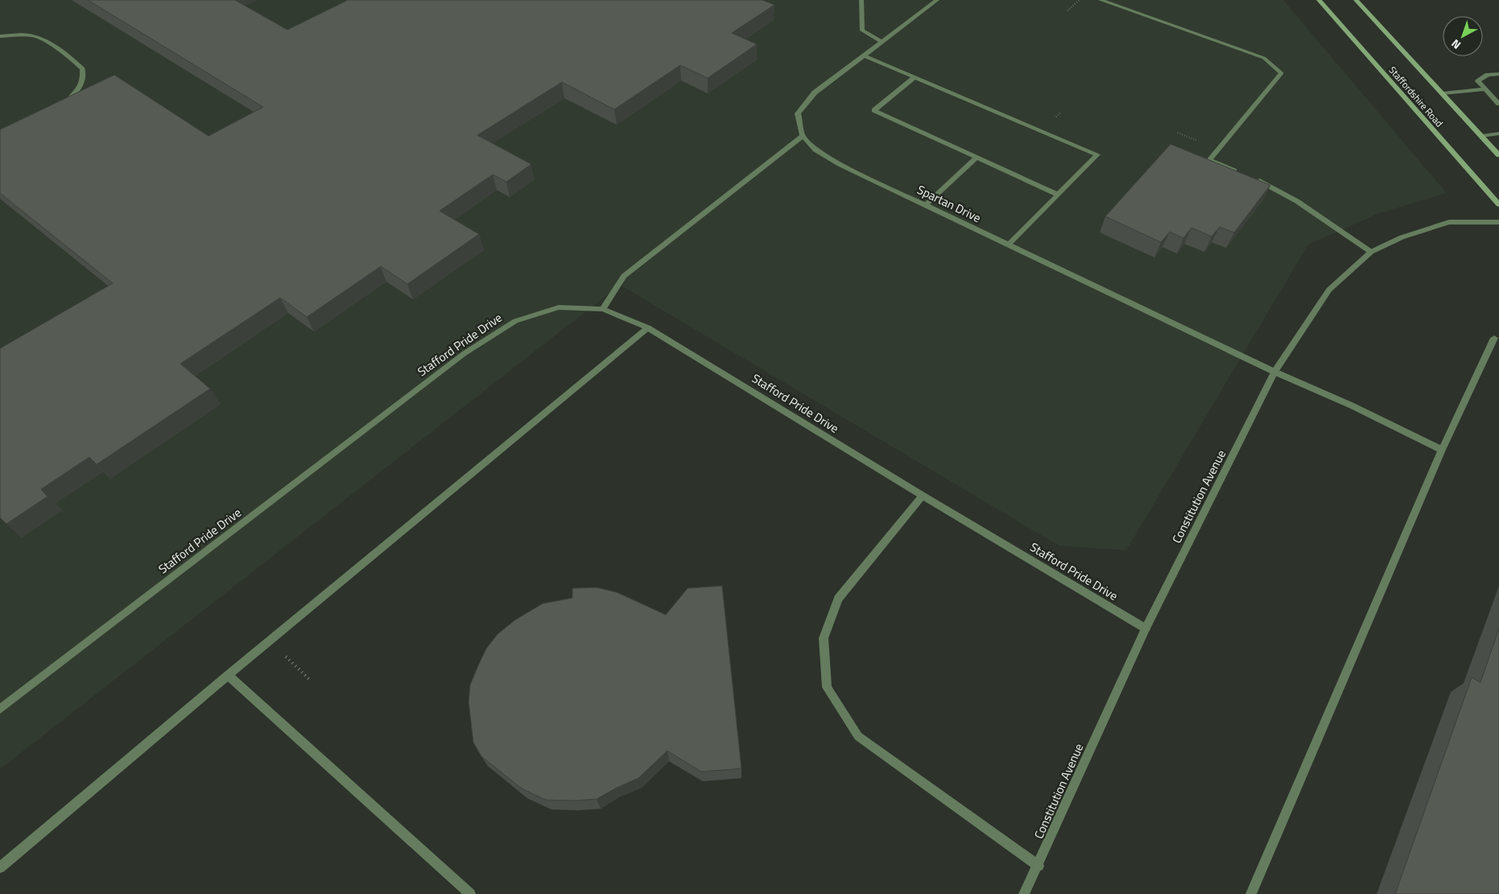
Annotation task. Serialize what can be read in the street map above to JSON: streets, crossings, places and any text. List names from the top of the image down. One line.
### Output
{"streets":{"main road":["Staffordshire Road"],"street":["Spartan Drive","Stafford Pride Drive","Constitution Avenue"]},"crossings":[["Spartan Drive","Constitution Avenue"],["Stafford Pride Drive","Constitution Avenue"]],"north":"bottom left"}
